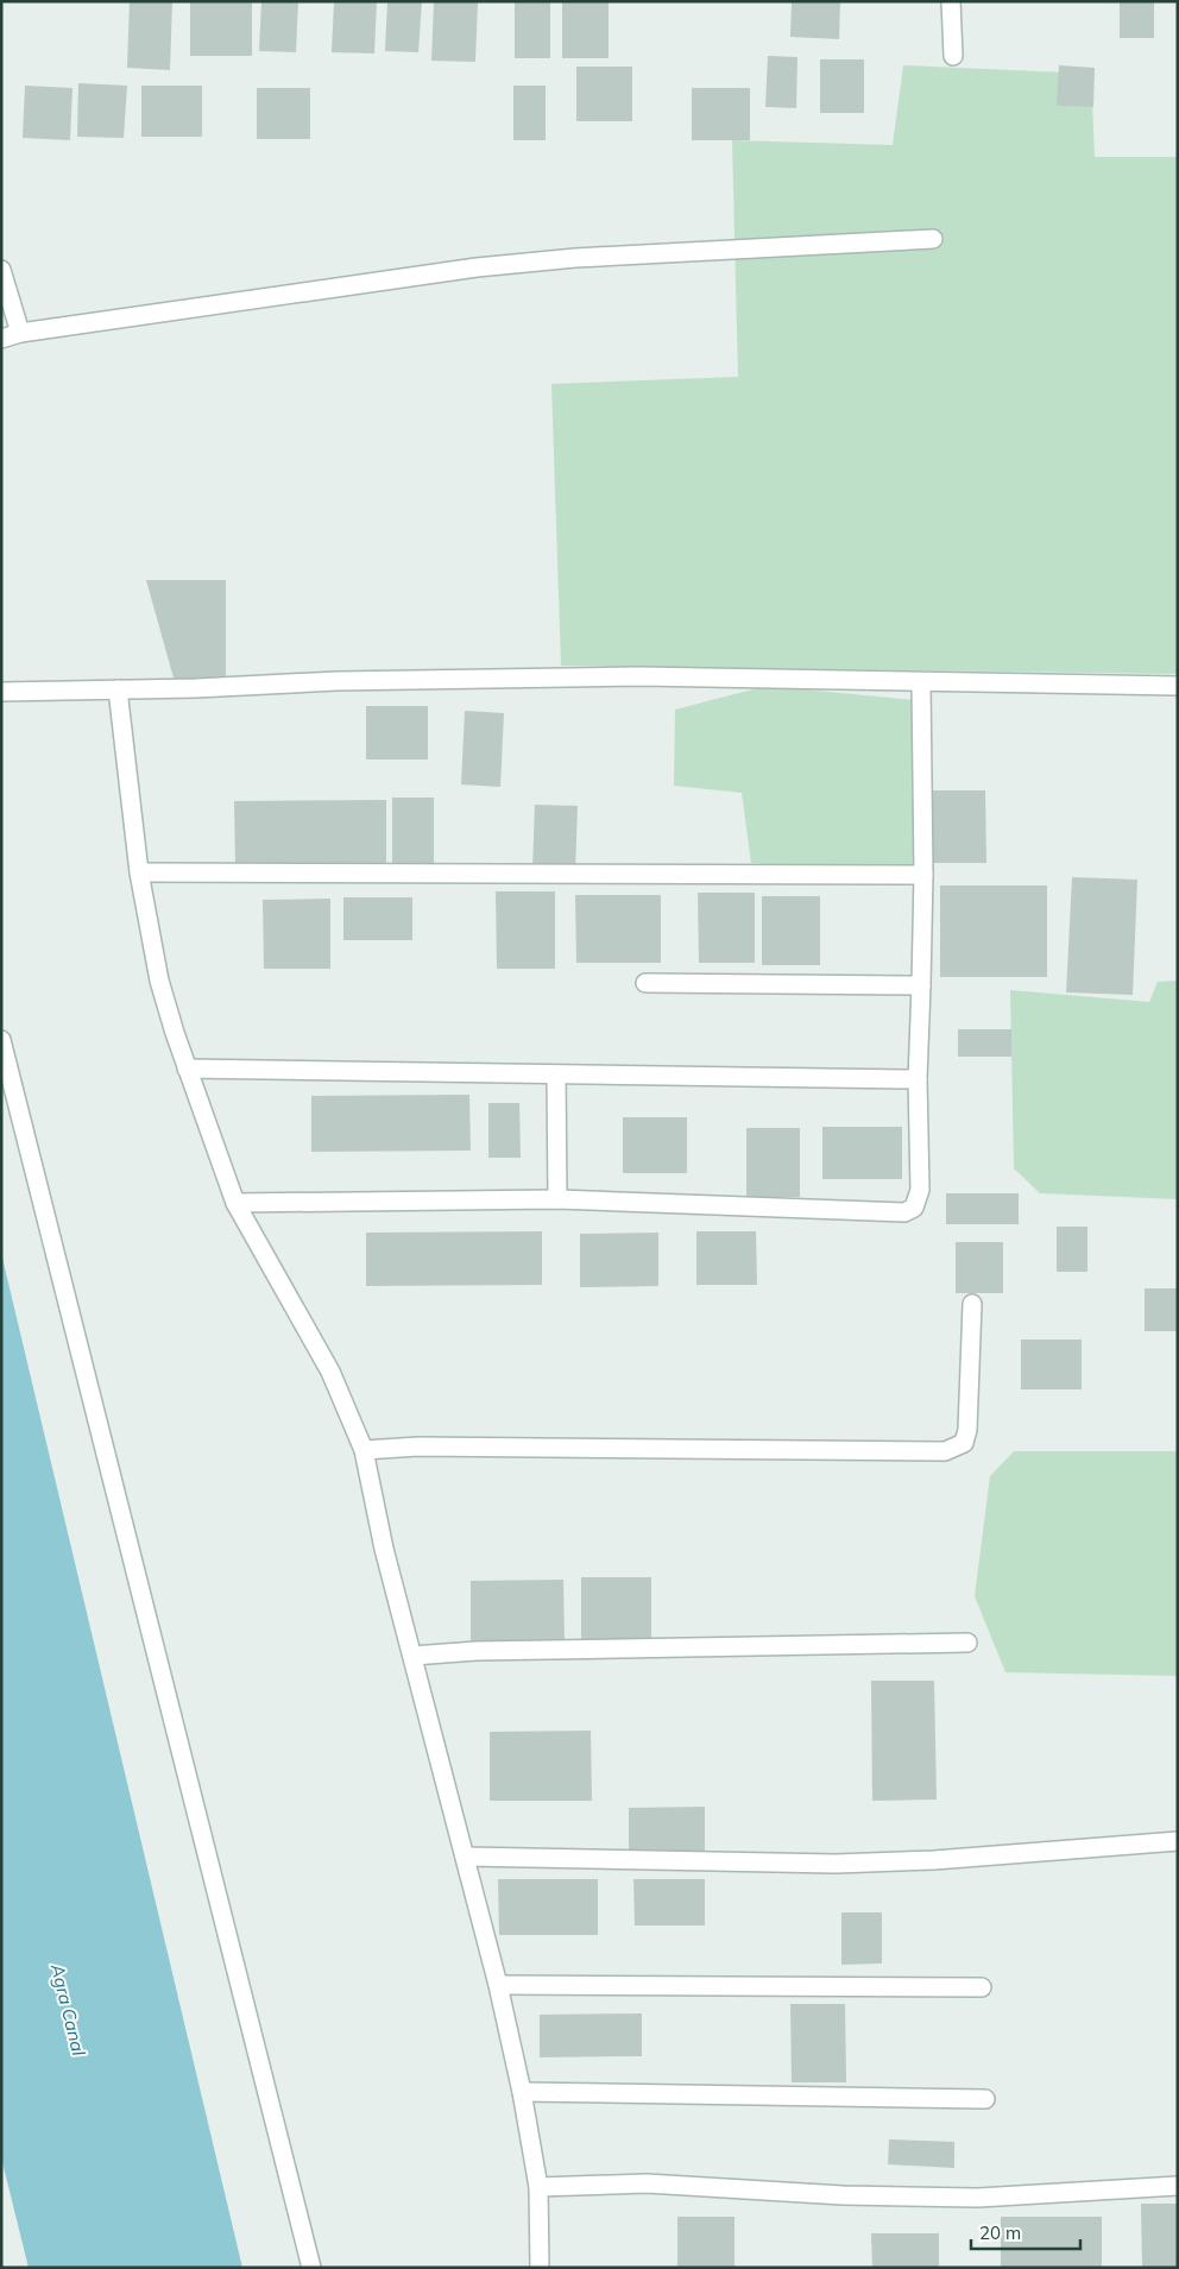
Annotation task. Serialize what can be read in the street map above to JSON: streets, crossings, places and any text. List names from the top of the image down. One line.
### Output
{"water":["Agra Canal"],"scale_bar":"20 m"}
